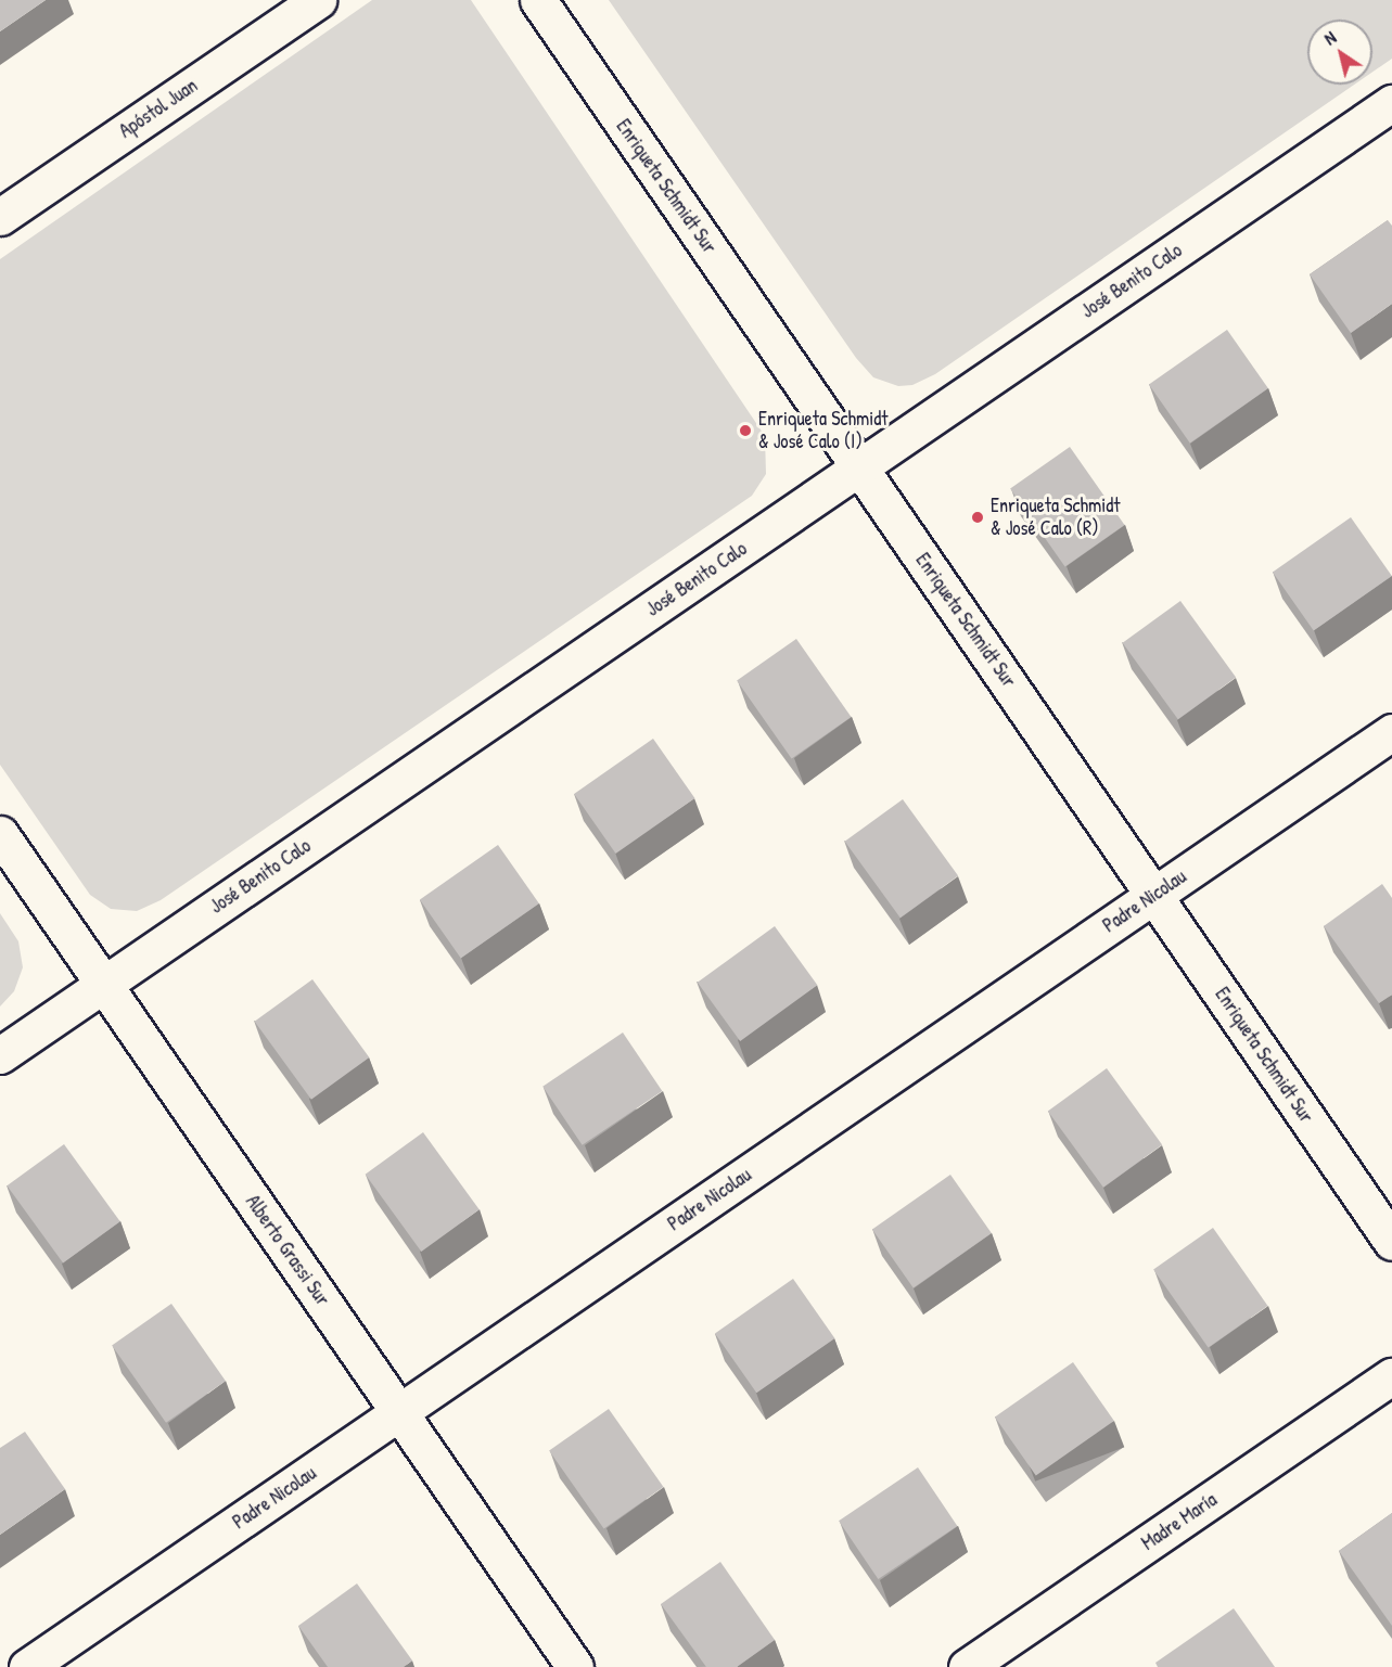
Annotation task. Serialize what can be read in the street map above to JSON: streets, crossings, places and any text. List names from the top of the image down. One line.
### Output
{"streets":{"street":["Apóstol Juan","Enriqueta Schmidt Sur","José Benito Calo","Padre Nicolau","Alberto Grassi Sur","Madre María"]},"crossings":[["Enriqueta Schmidt Sur","José Benito Calo"],["Enriqueta Schmidt Sur","Padre Nicolau"],["José Benito Calo","Alberto Grassi Sur"],["Padre Nicolau","Alberto Grassi Sur"]],"places":["Enriqueta Schmidt & José Calo (I)","Enriqueta Schmidt & José Calo (R)"],"north":"top left"}
